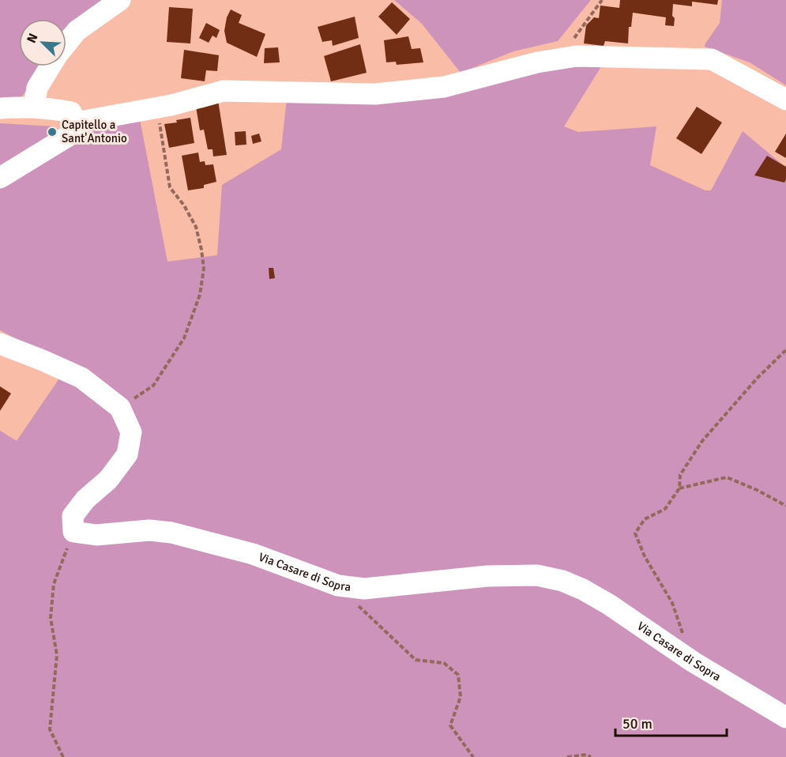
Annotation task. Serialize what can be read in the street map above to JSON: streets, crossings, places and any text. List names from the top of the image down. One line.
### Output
{"streets":{"street":["Via Casare di Sopra"]},"places":["Capitello a Sant'Antonio"],"scale_bar":"50 m","north":"top left"}
